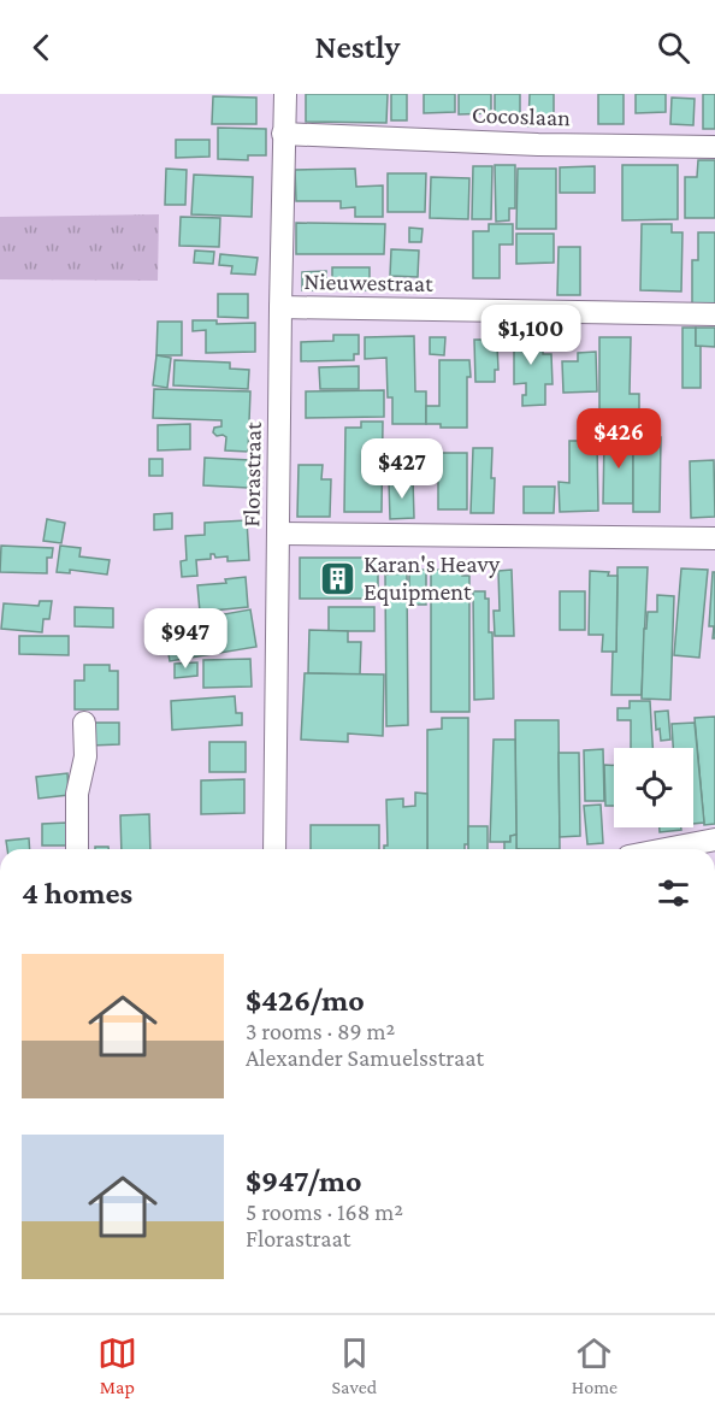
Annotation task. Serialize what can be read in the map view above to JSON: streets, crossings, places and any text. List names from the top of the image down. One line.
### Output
{"streets":{"street":["Cocoslaan","Nieuwestraat","Florastraat"]},"crossings":[["Cocoslaan","Florastraat"],["Nieuwestraat","Florastraat"]],"places":{"building":["Karan's Heavy Equipment"]},"page":{"header":"Nestly","price":["$1,100","$426","$427","$947"],"heading":"4 homes","list":[{"name":"$426/mo","note":"3 rooms · 89 m² · Alexander Samuelsstraat"},{"name":"$947/mo","note":"5 rooms · 168 m² · Florastraat"}],"tabs":["Map","Saved","Home"]}}
